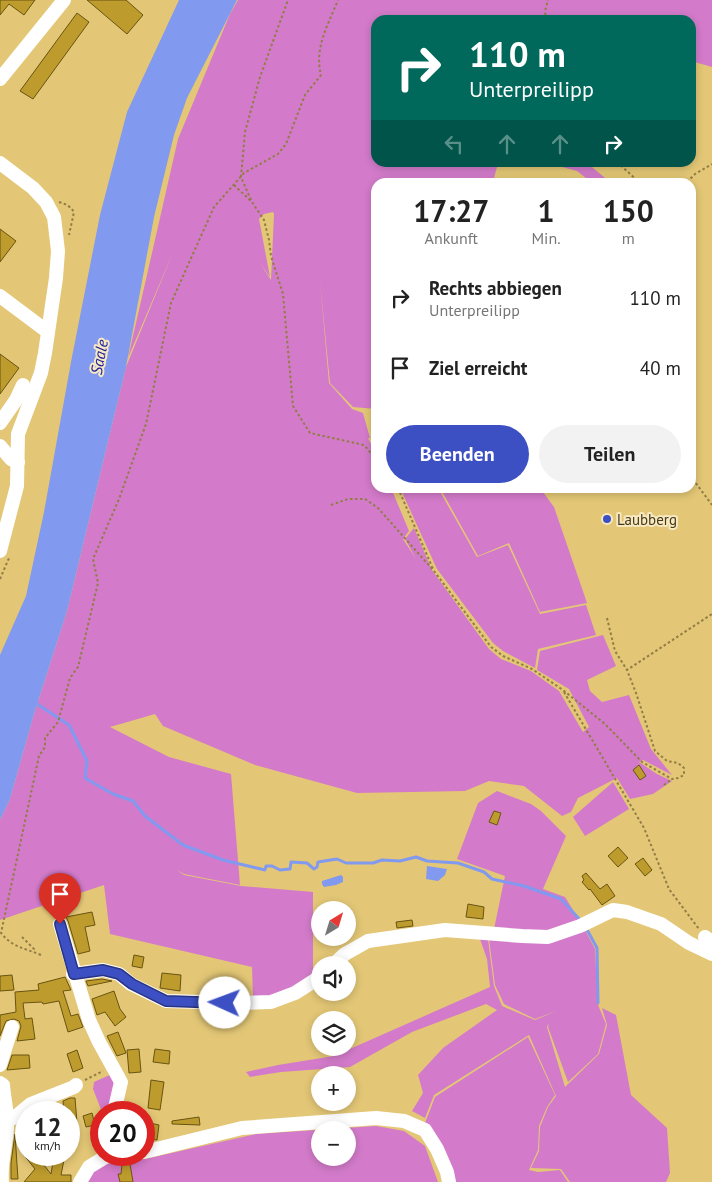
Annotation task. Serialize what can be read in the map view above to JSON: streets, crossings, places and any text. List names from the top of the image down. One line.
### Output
{"water":["Saale"],"places":["Laubberg"],"north":"top right","page":{"turn":["110 m","Unterpreilipp"],"eta":["17:27","Ankunft","1","Min.","150","m"],"list":[{"name":"Rechts abbiegen","note":"Unterpreilipp","value":"110 m"},{"name":"Ziel erreicht","value":"40 m"}],"buttons":["Beenden","Teilen"],"map_buttons":["+","−"],"speed":"12 km/h","limit":"20"}}
